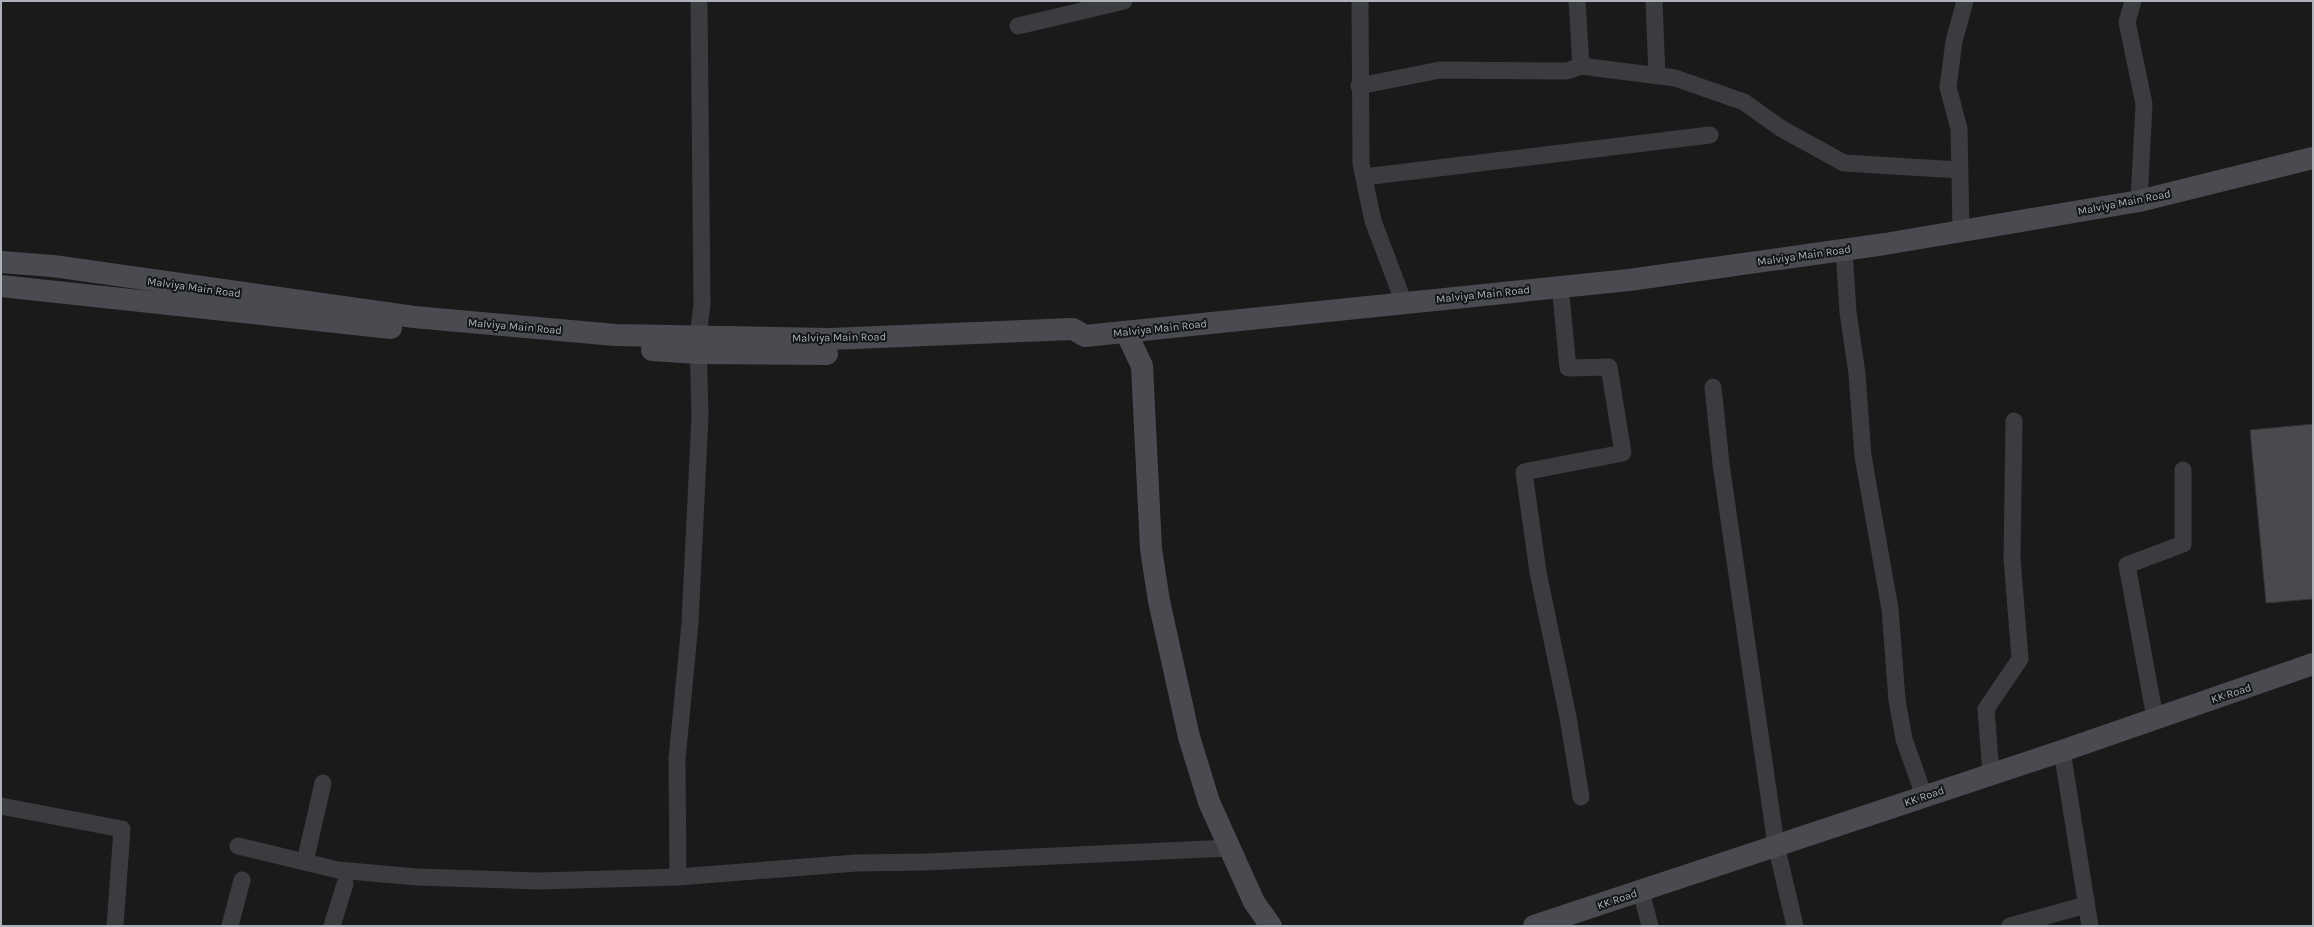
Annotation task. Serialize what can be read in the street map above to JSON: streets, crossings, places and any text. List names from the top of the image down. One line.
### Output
{"streets":{"street":["Malviya Main Road","KK Road"]}}
